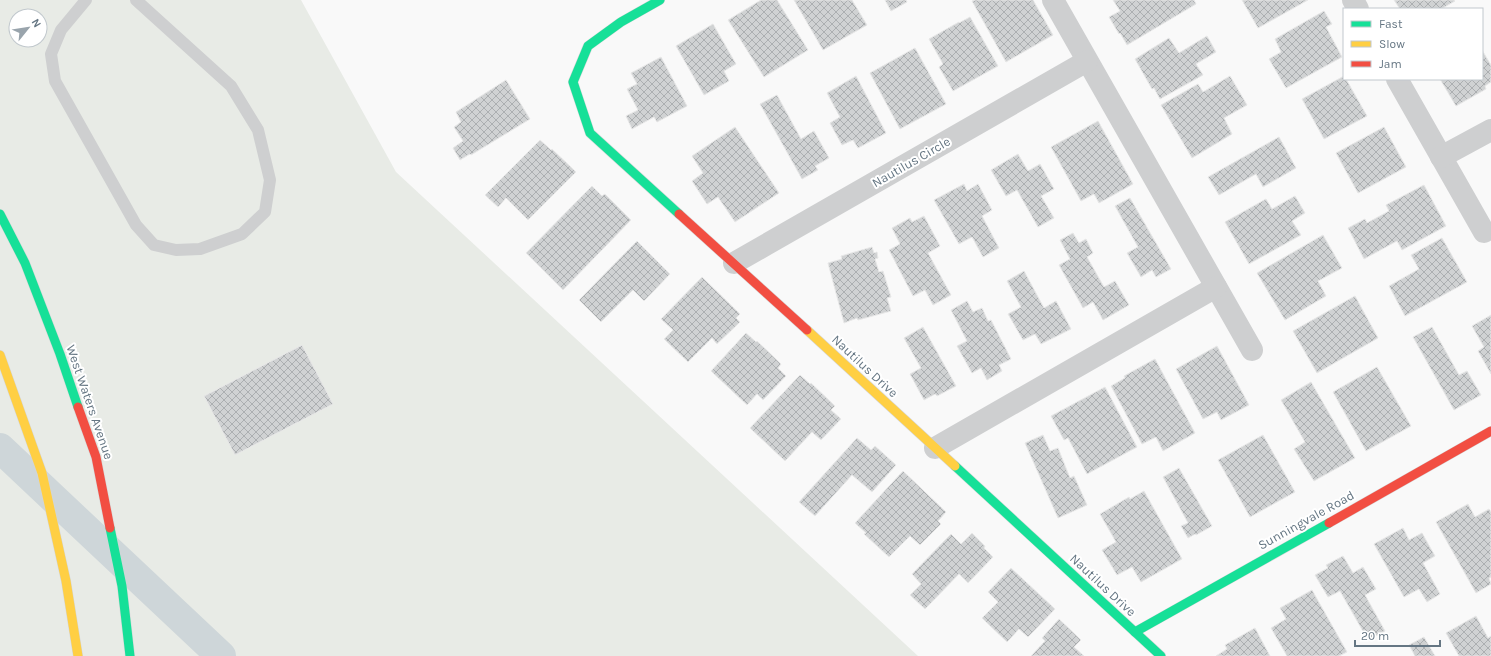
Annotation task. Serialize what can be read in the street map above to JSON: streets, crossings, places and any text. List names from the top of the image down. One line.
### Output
{"streets":{"street":["Nautilus Circle","Nautilus Drive","West Waters Avenue","Sunningvale Road"]},"crossings":[["Nautilus Circle","Nautilus Drive"],["Nautilus Drive","Sunningvale Road"]],"legend":["Fast","Slow","Jam"],"scale_bar":"20 m","north":"top right"}
